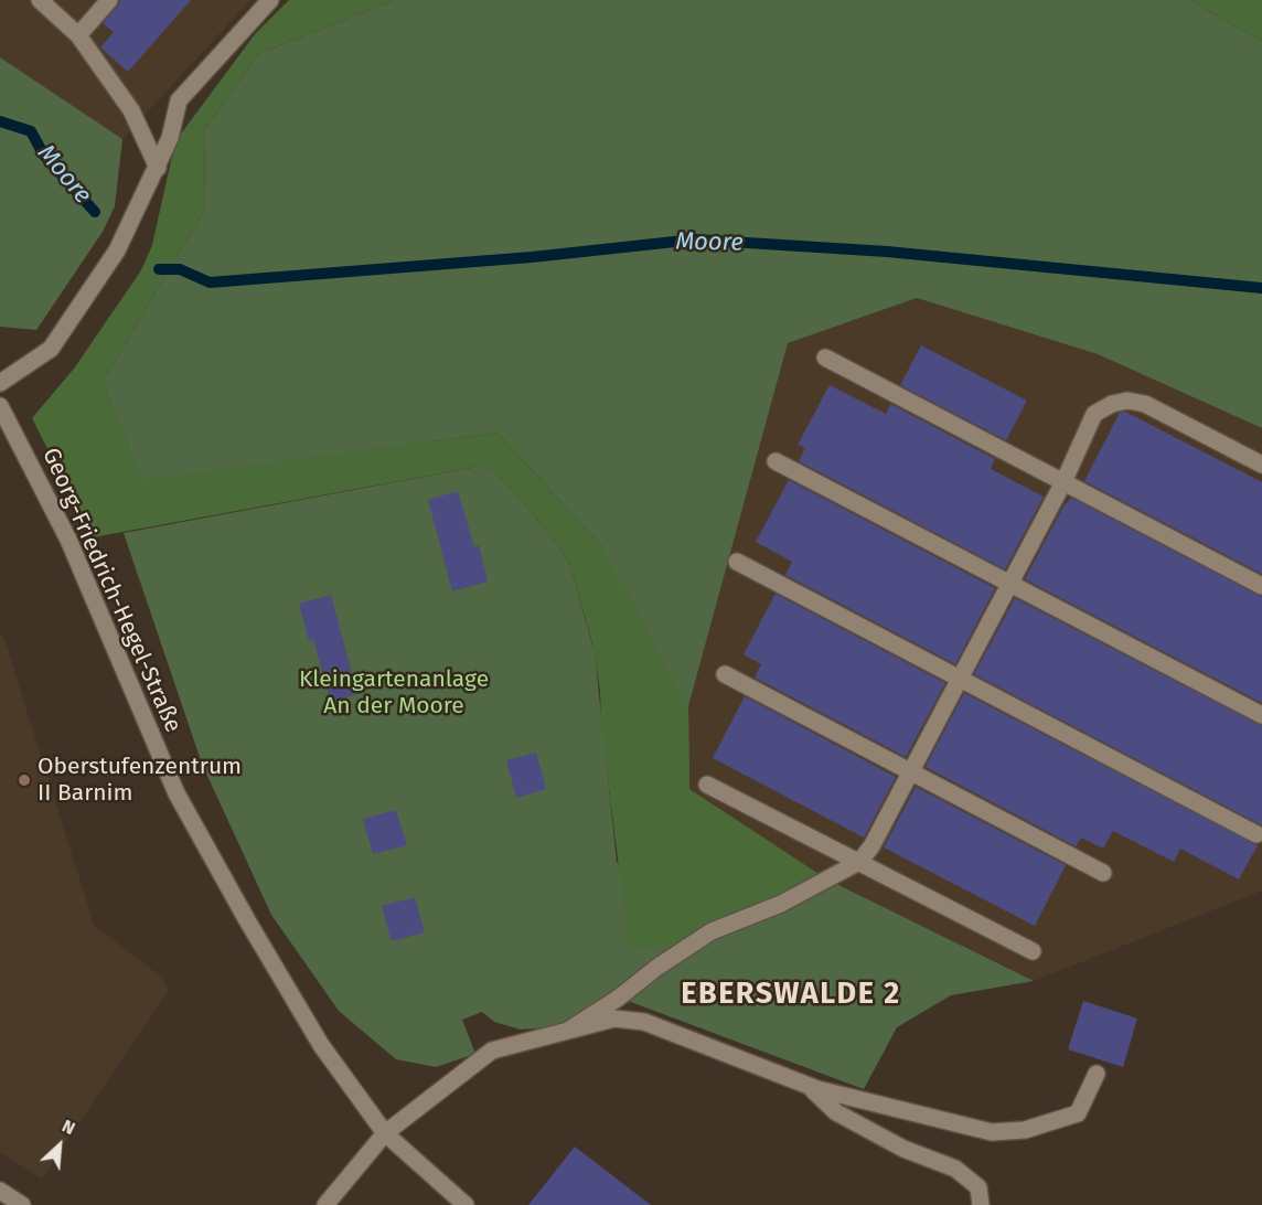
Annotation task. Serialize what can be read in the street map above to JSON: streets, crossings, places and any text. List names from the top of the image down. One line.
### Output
{"streets":{"street":["Georg-Friedrich-Hegel-Straße"]},"districts":["EBERSWALDE 2"],"water":["Moore"],"parks":["Kleingartenanlage An der Moore"],"places":["Oberstufenzentrum II Barnim"],"north":"top right"}
